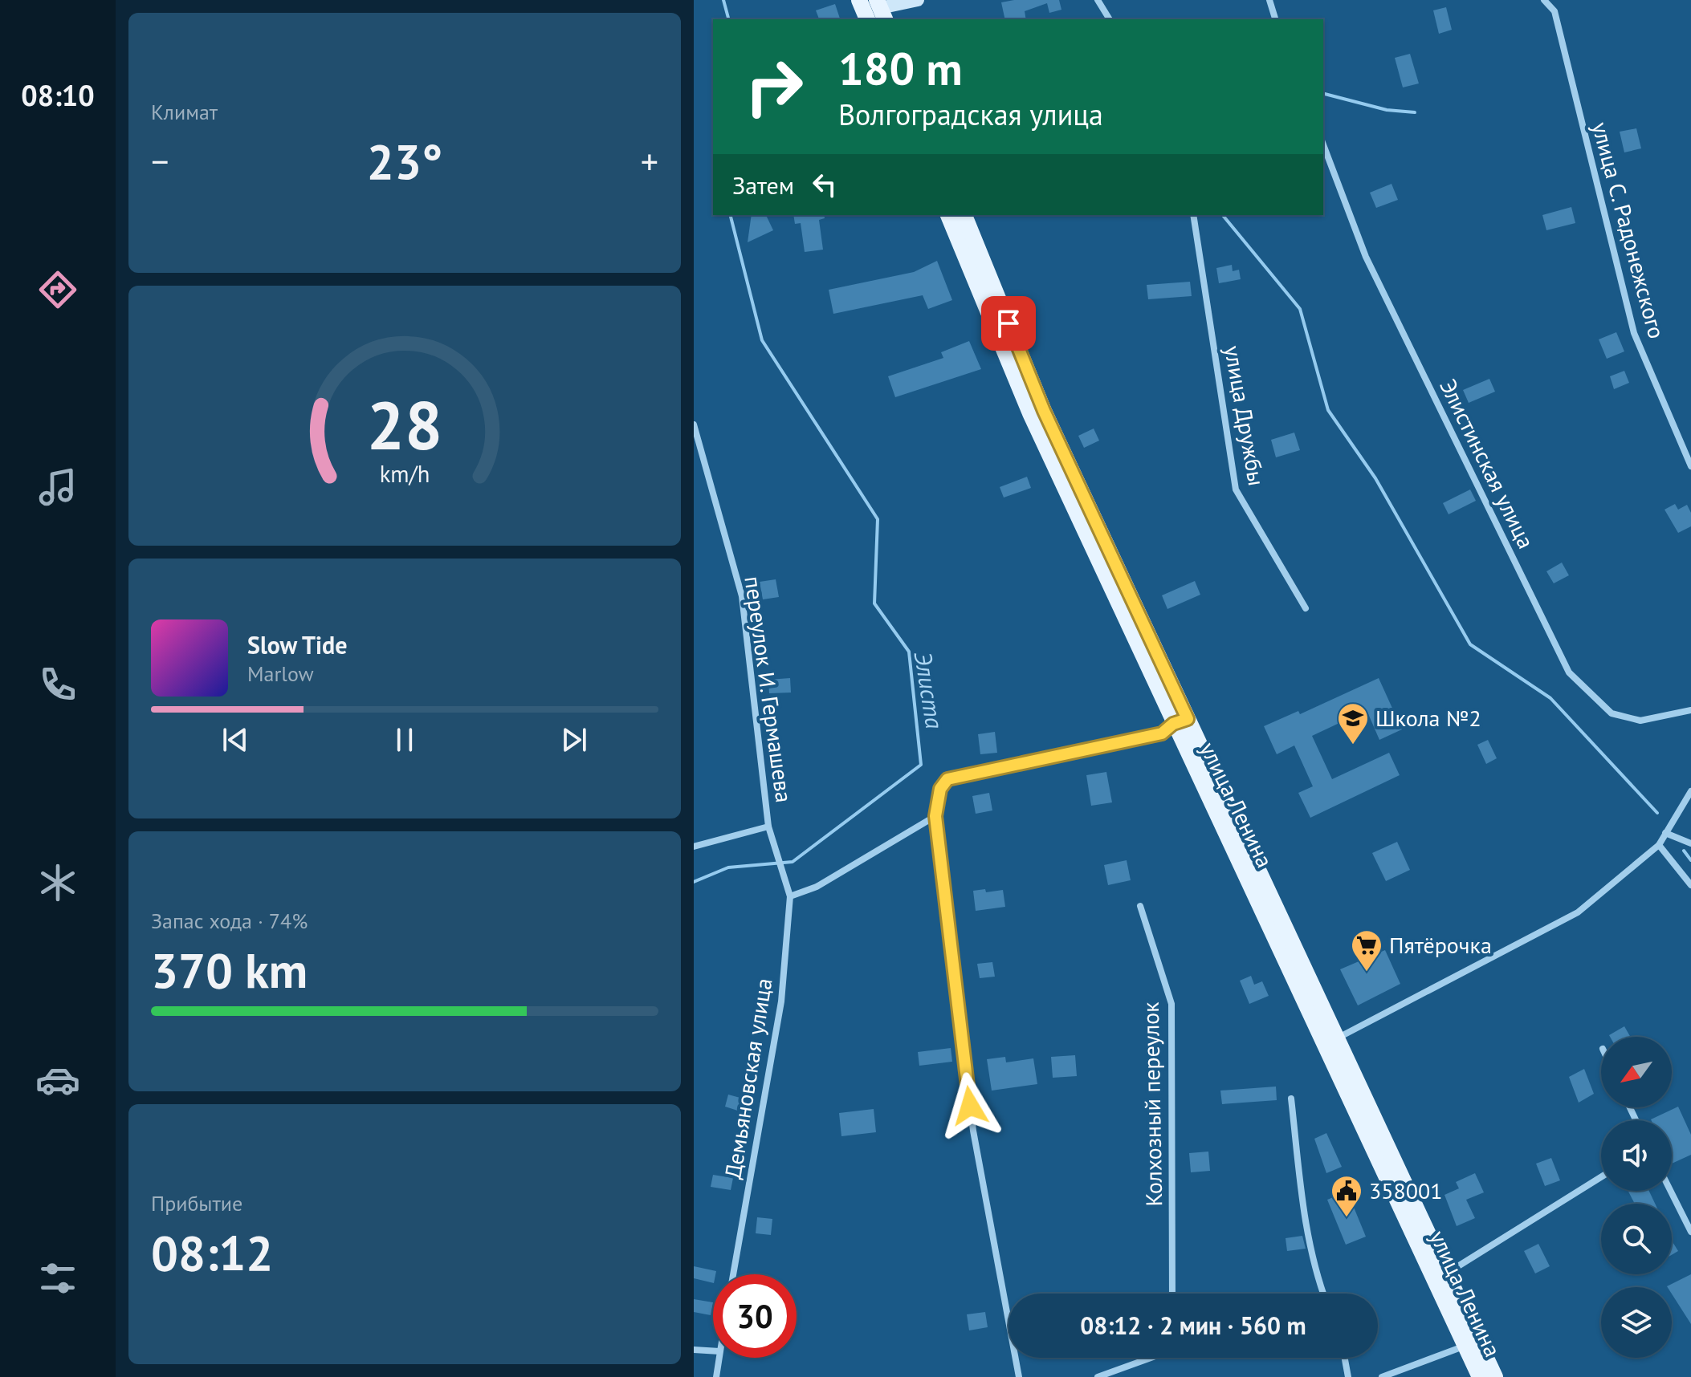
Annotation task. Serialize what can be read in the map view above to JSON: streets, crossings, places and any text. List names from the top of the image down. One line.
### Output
{"streets":{"main road":["улица Ленина"],"street":["улица С. Радонежского","улица Дружбы","Элистинская улица","переулок И. Гермашева","Демьяновская улица","Колхозный переулок"]},"crossings":[["переулок И. Гермашева","Демьяновская улица"]],"water":["Элиста"],"places":{"school or university":["Школа №2"],"supermarket":["Пятёрочка"],"public building":["358001"]},"north":"bottom left","page":{"tabs":"08:10","tile":["Климат",["Запас хода · 74%","370 km"],["Прибытие","08:12"]],"turn":["180 m","Волгоградская улица"],"heat":["−","23°","+"],"then":"Затем","song":["Slow Tide","Marlow"],"limit":"30","trip":"08:12 · 2 мин · 560 m","gauge":["28","km/h"]}}
